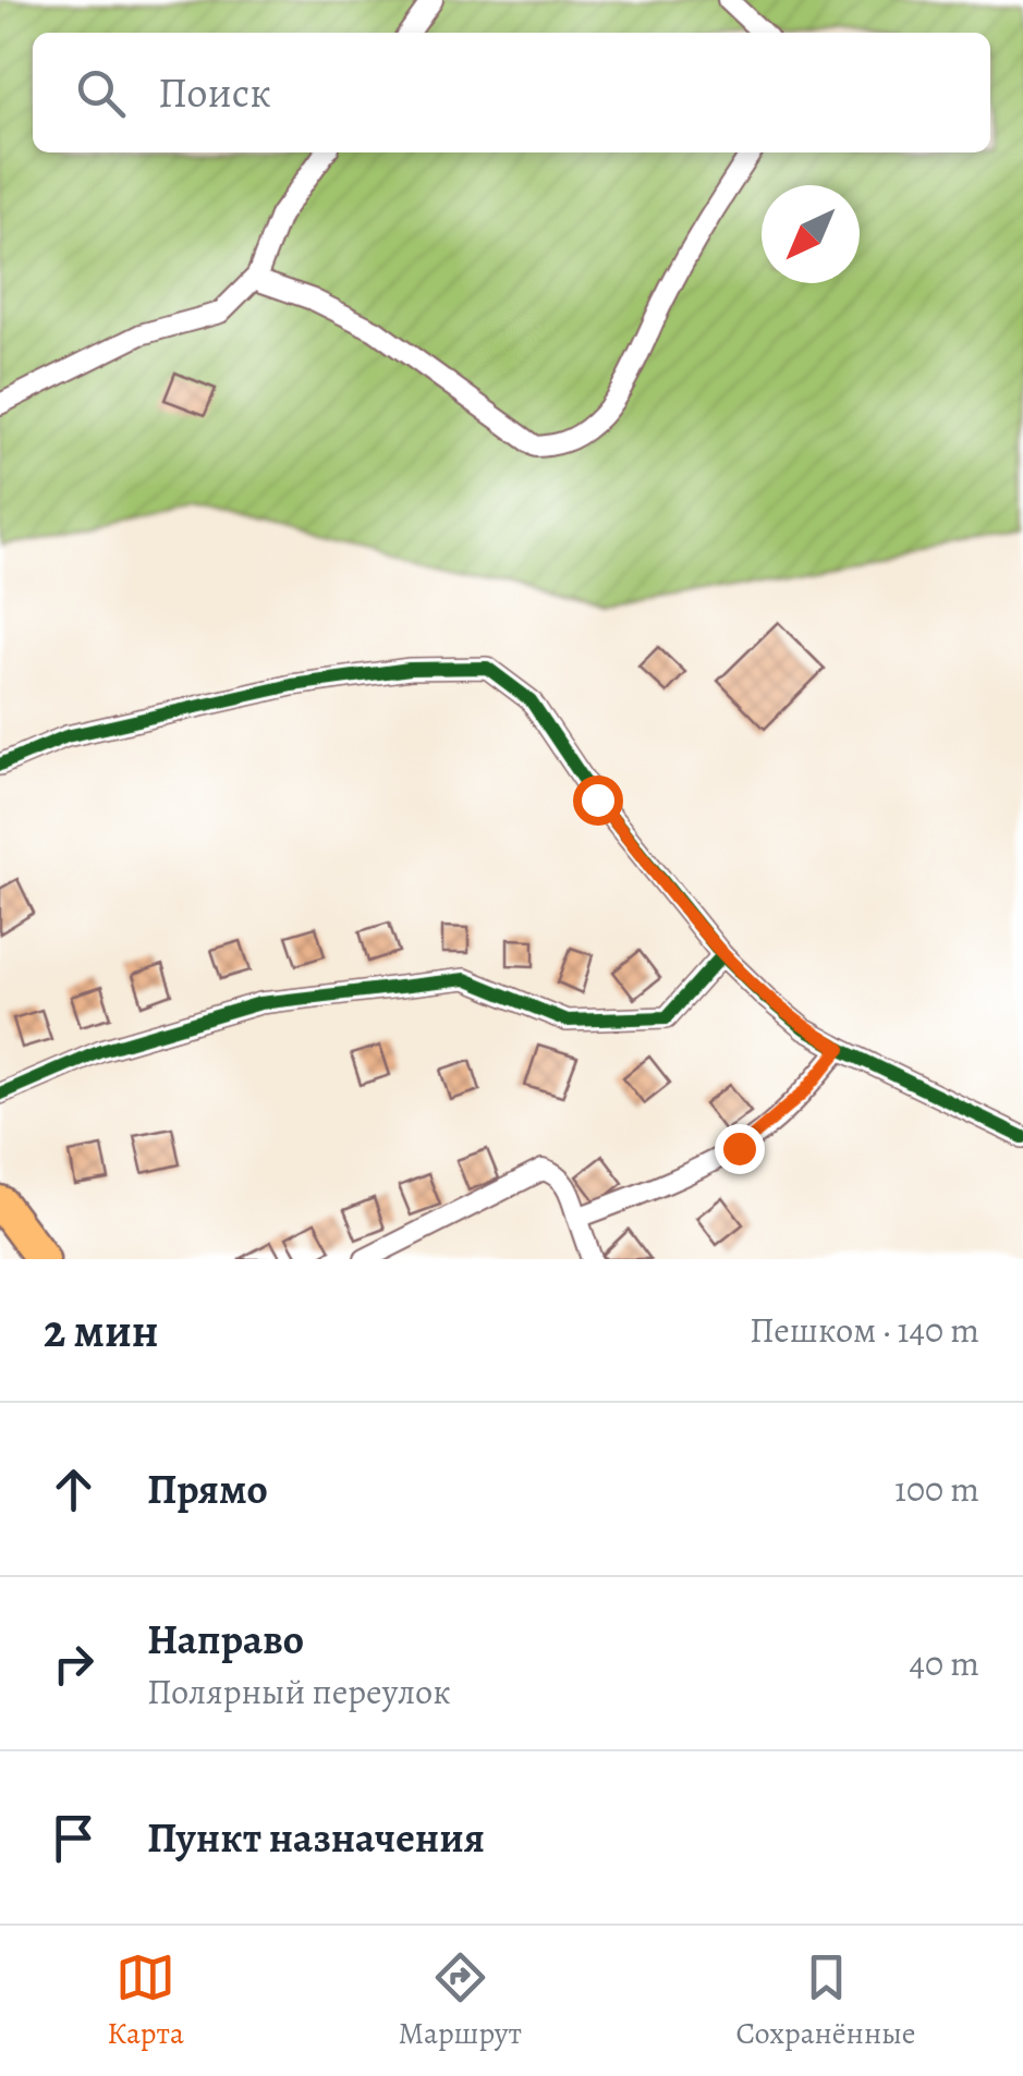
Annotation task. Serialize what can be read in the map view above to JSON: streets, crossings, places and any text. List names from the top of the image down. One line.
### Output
{"north":"bottom left","page":{"search":"Поиск","heading":["2 мин","Пешком · 140 m"],"list":[["Прямо","100 m"],["Направо","Полярный переулок","40 m"],"Пункт назначения"],"nav":["Карта","Маршрут","Сохранённые"]}}
